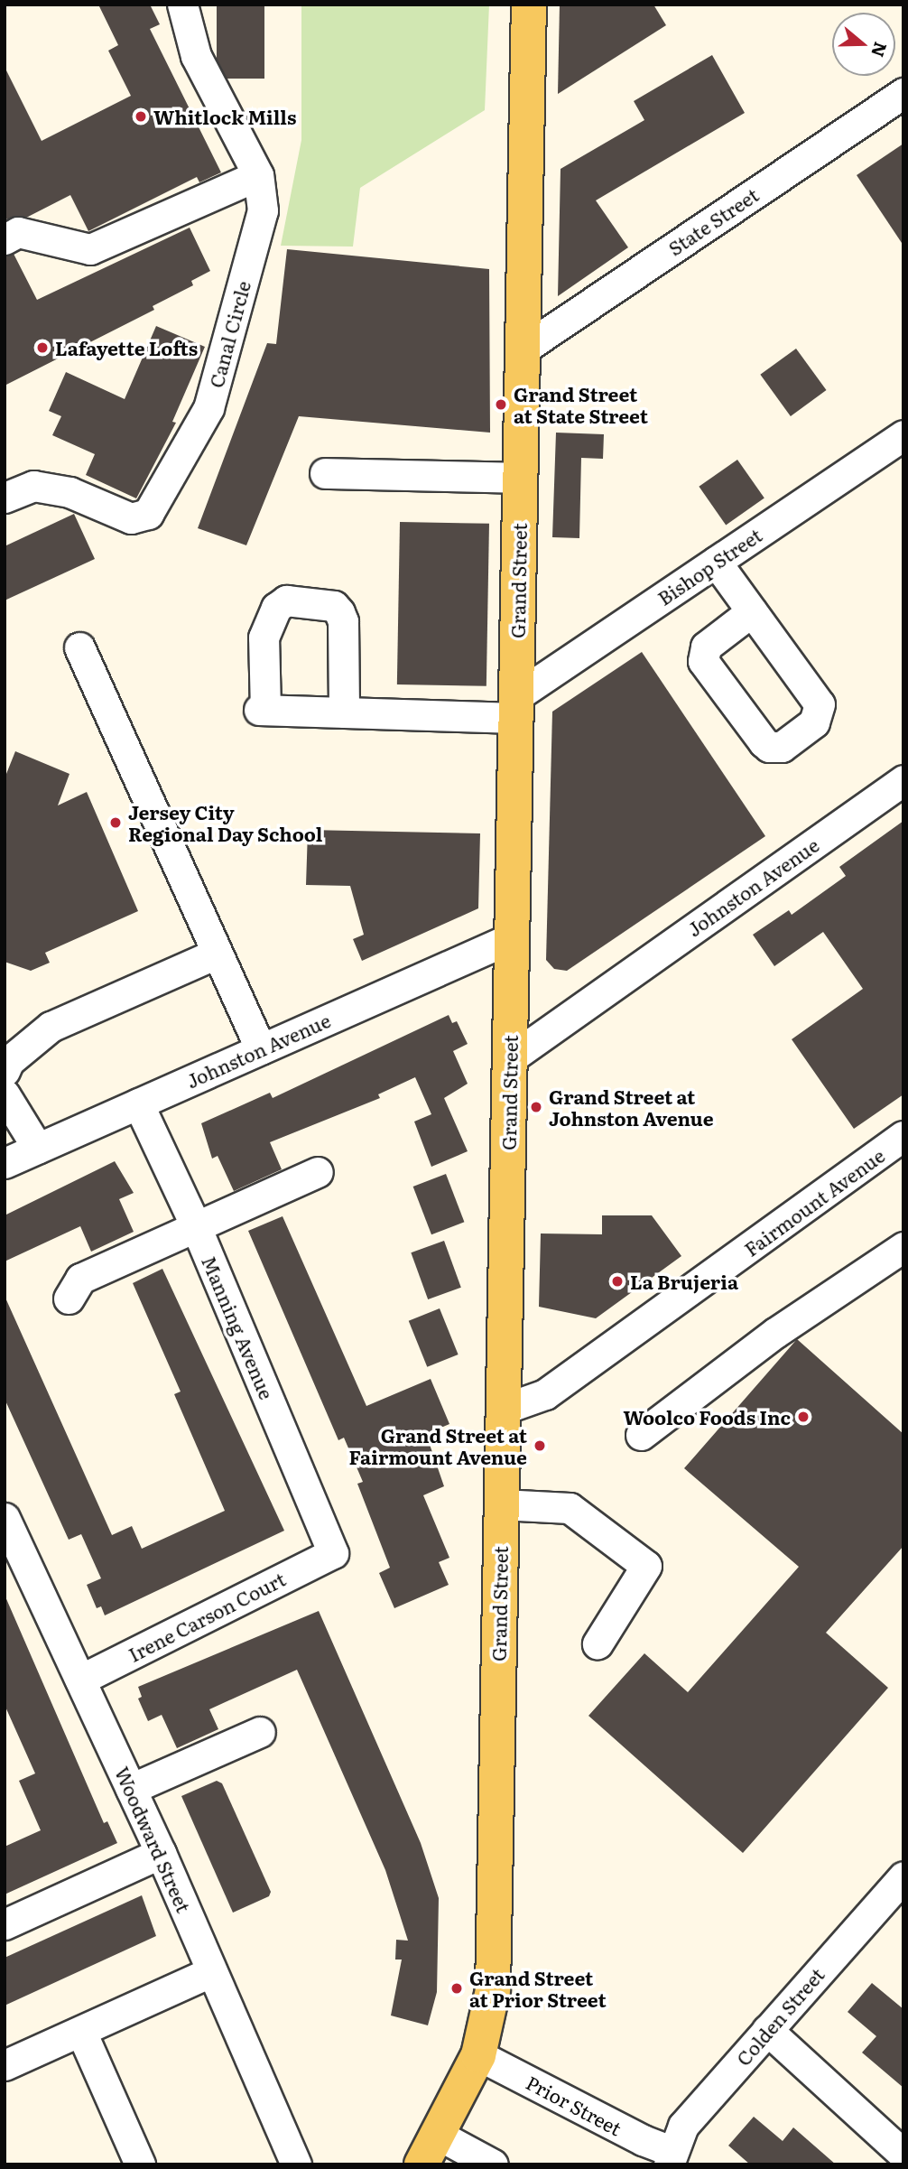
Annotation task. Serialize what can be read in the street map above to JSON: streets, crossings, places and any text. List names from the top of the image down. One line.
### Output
{"streets":{"main road":["Grand Street"],"street":["State Street","Canal Circle","Bishop Street","Johnston Avenue","Fairmount Avenue","Manning Avenue","Irene Carson Court","Woodward Street","Colden Street","Prior Street"]},"crossings":[["State Street","Grand Street"],["Bishop Street","Grand Street"],["Grand Street","Johnston Avenue"],["Grand Street","Fairmount Avenue"],["Grand Street","Prior Street"],["Johnston Avenue","Manning Avenue"],["Manning Avenue","Irene Carson Court"],["Irene Carson Court","Woodward Street"],["Colden Street","Prior Street"]],"places":["Whitlock Mills","Lafayette Lofts","Grand Street at State Street","Jersey City Regional Day School","Grand Street at Johnston Avenue","La Brujeria","Woolco Foods Inc","Grand Street at Fairmount Avenue","Grand Street at Prior Street"],"north":"right"}
